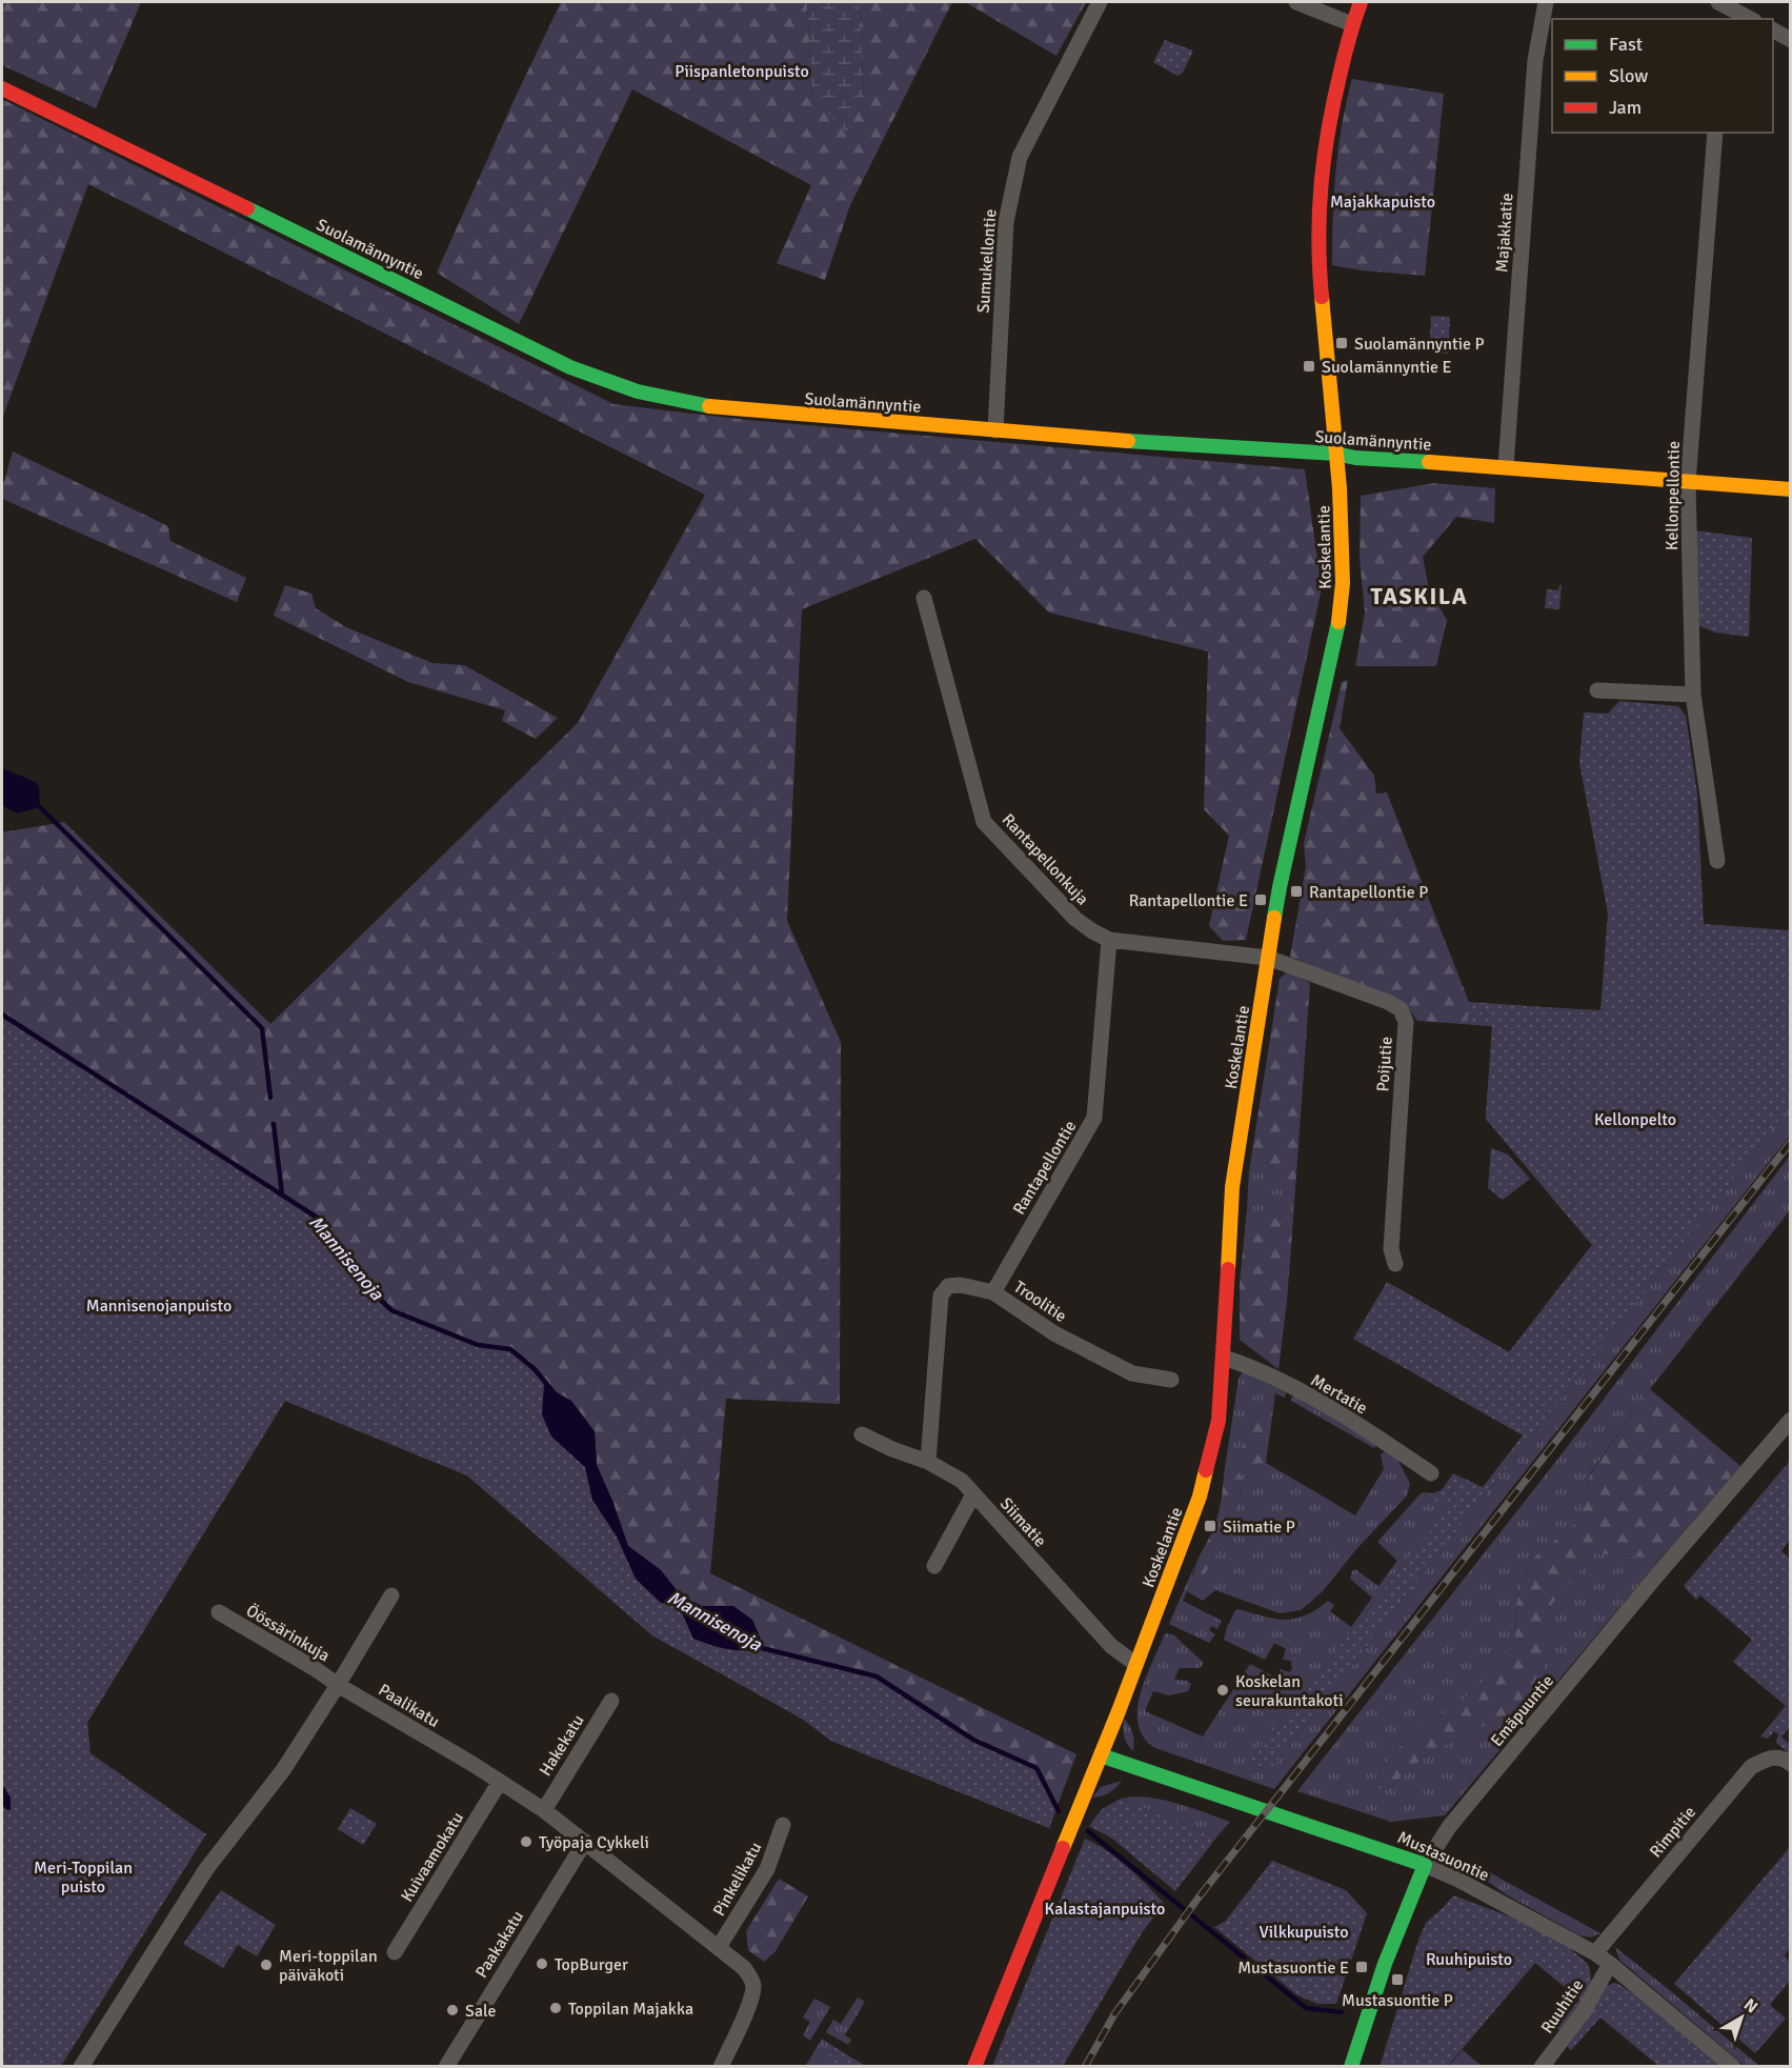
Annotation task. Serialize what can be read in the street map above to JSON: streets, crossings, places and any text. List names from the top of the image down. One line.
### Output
{"streets":{"street":["Majakkatie","Suolamännyntie","Sumukellontie","Kellonpellontie","Koskelantie","Rantapellonkuja","Poijutie","Rantapellontie","Troolitie","Mertatie","Siimatie","Öössärinkuja","Paalikatu","Emäpuuntie","Hakekatu","Rimpitie","Mustasuontie","Kuivaamokatu","Pinkelikatu","Paakakatu","Ruuhitie"]},"crossings":[["Majakkatie","Suolamännyntie"],["Suolamännyntie","Sumukellontie"],["Suolamännyntie","Kellonpellontie"],["Suolamännyntie","Koskelantie"],["Koskelantie","Rantapellonkuja"],["Koskelantie","Poijutie"],["Koskelantie","Mertatie"],["Koskelantie","Siimatie"],["Koskelantie","Mustasuontie"],["Rantapellonkuja","Poijutie"],["Rantapellonkuja","Rantapellontie"],["Rantapellontie","Troolitie"],["Troolitie","Siimatie"],["Öössärinkuja","Paalikatu"],["Paalikatu","Hakekatu"],["Paalikatu","Kuivaamokatu"],["Paalikatu","Pinkelikatu"],["Paalikatu","Paakakatu"],["Emäpuuntie","Mustasuontie"],["Rimpitie","Mustasuontie"],["Mustasuontie","Ruuhitie"]],"districts":["TASKILA"],"water":["Mannisenoja"],"parks":["Piispanletonpuisto","Majakkapuisto","Kellonpelto","Mannisenojanpuisto","Meri-Toppilan puisto","Kalastajanpuisto","Vilkkupuisto","Ruuhipuisto"],"places":{"transit":["Suolamännyntie P","Suolamännyntie E","Rantapellontie P","Rantapellontie E","Siimatie P","Mustasuontie E","Mustasuontie P"],"other":["Koskelan seurakuntakoti","Työpaja Cykkeli","TopBurger","Meri-toppilan päiväkoti","Toppilan Majakka","Sale"]},"legend":["Fast","Slow","Jam"],"north":"top right"}
